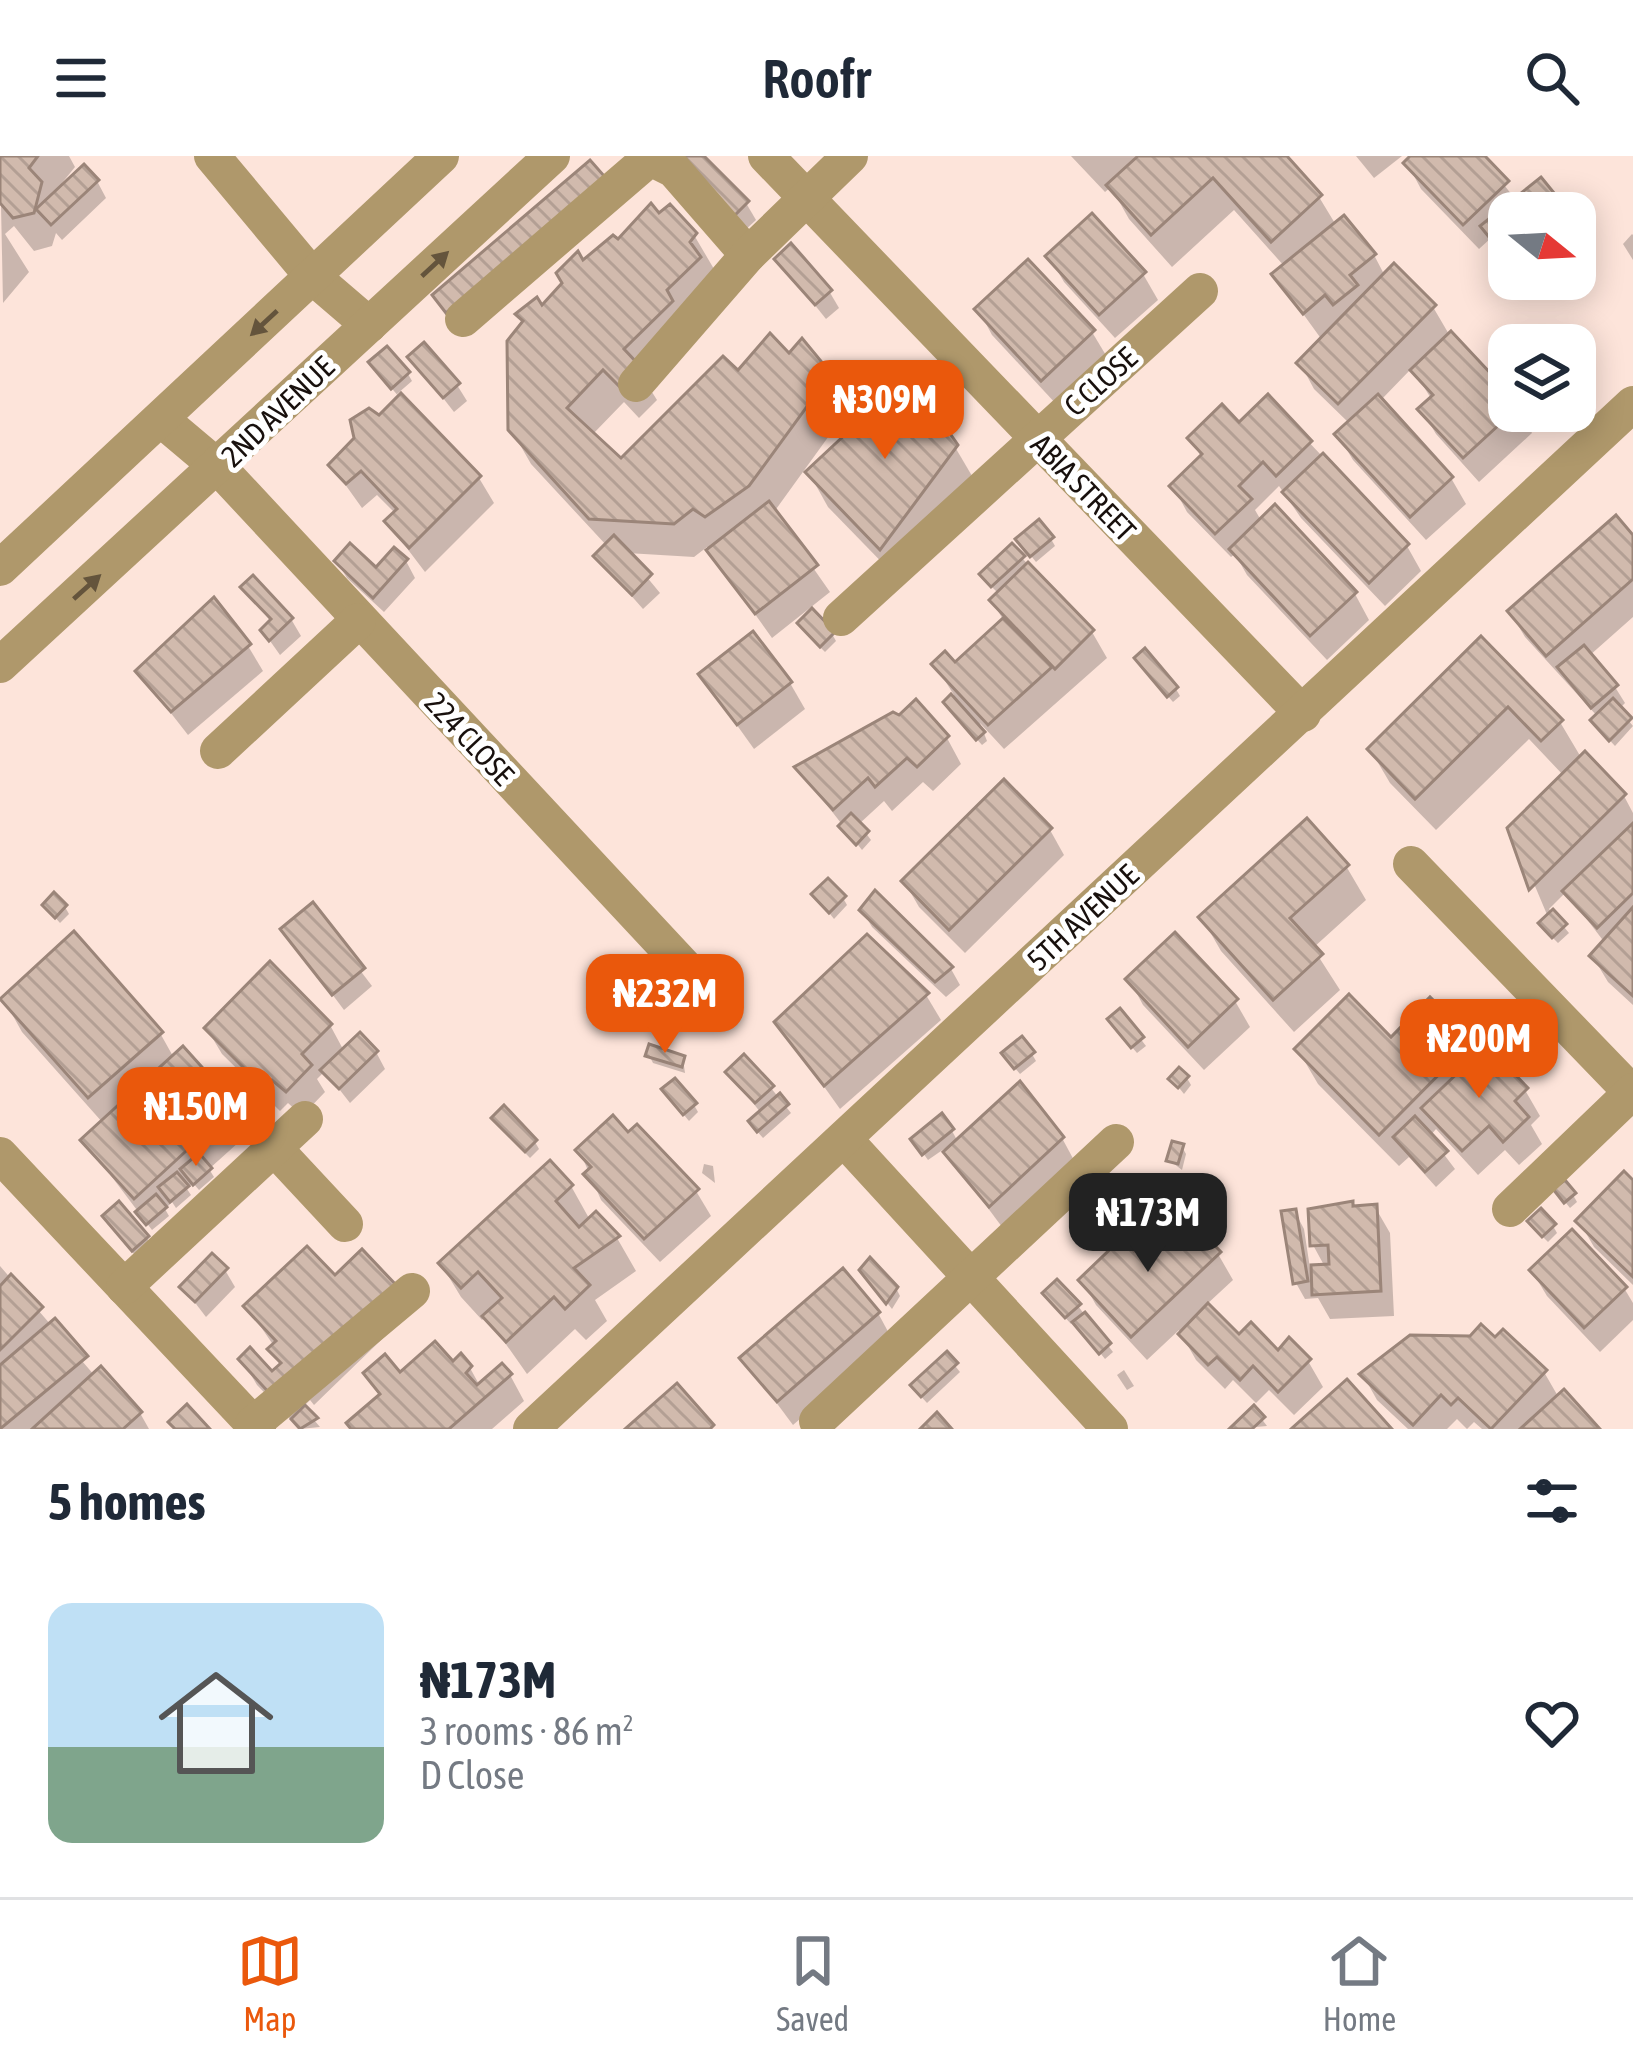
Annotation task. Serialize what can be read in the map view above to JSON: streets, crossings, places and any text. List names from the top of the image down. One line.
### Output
{"streets":{"street":["C CLOSE","2ND AVENUE","ABIA STREET","224 CLOSE","5TH AVENUE"]},"crossings":[["C CLOSE","ABIA STREET"],["2ND AVENUE","224 CLOSE"],["ABIA STREET","5TH AVENUE"]],"north":"right","page":{"header":"Roofr","price":["₦309M","₦232M","₦200M","₦150M","₦173M"],"heading":"5 homes","list":[{"name":"₦173M","note":"3 rooms · 86 m² · D Close"}],"tabs":["Map","Saved","Home"]}}
